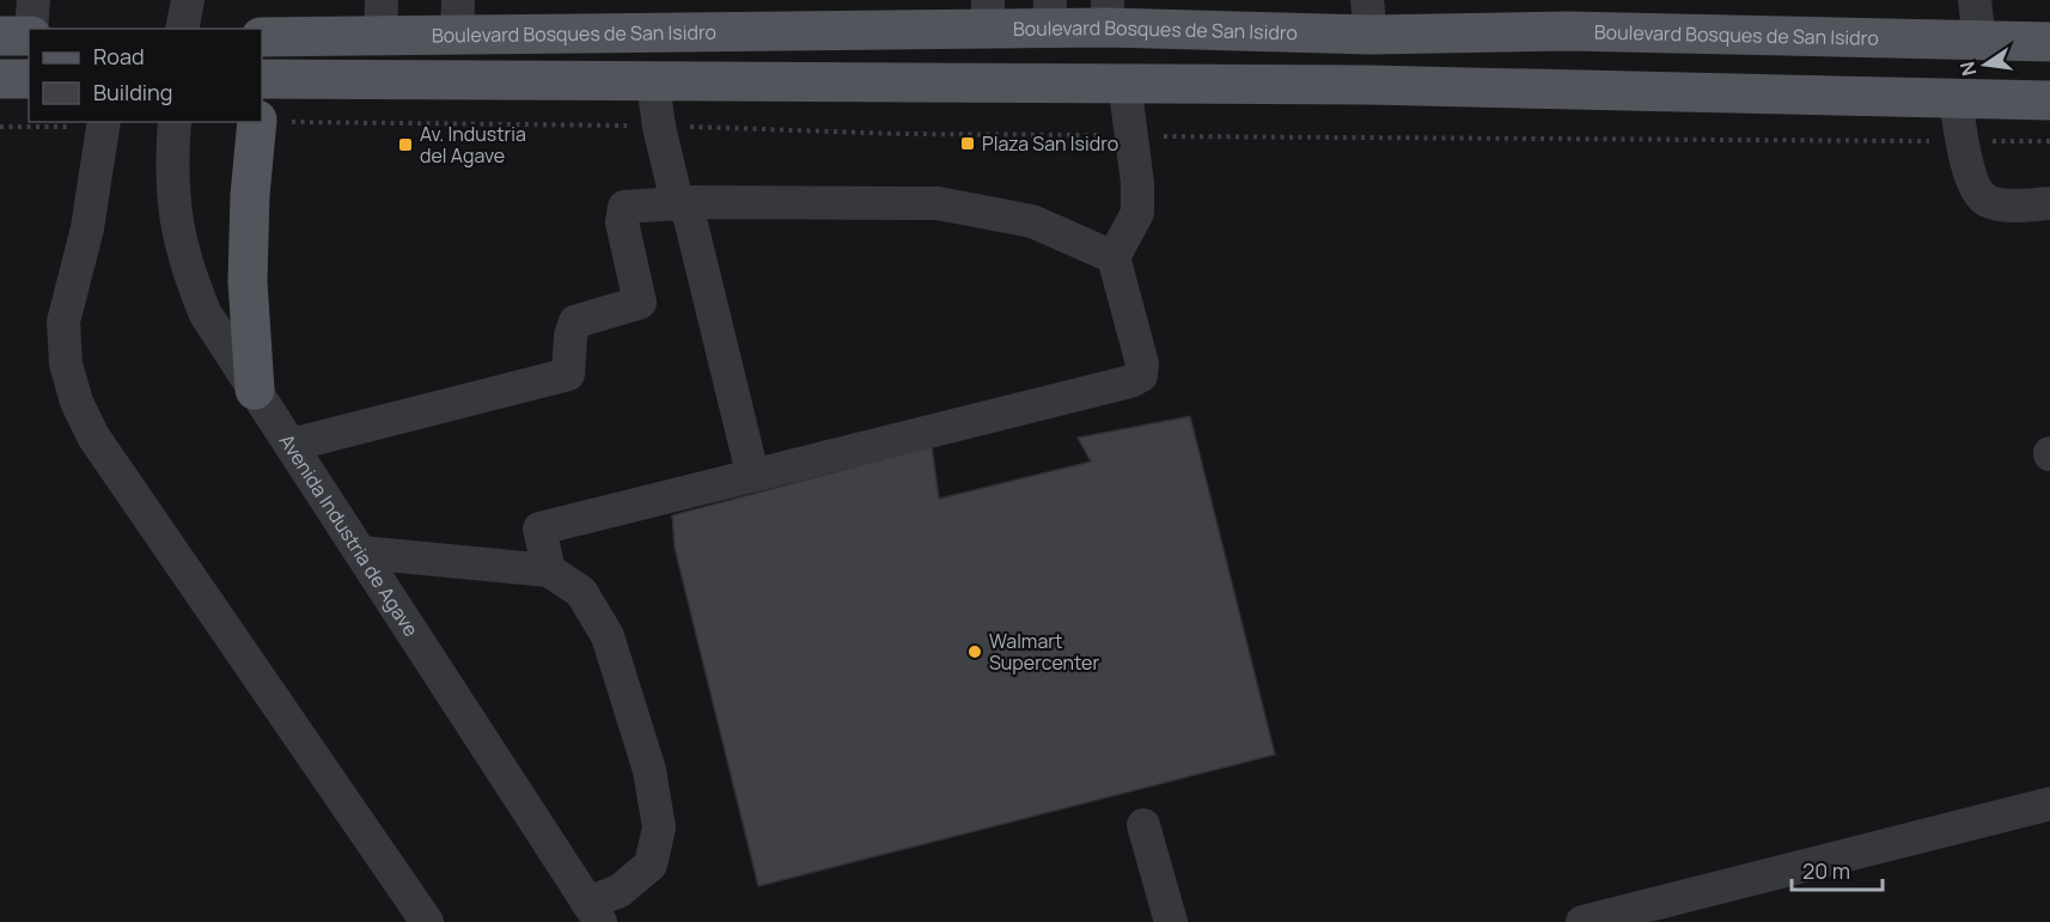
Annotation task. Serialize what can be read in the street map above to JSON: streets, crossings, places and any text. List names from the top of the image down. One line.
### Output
{"streets":{"main road":["Boulevard Bosques de San Isidro"],"street":["Avenida Industria de Agave"]},"places":{"transit":["Plaza San Isidro","Av. Industria del Agave"],"other":["Walmart Supercenter"]},"legend":["Road","Building"],"scale_bar":"20 m","north":"left"}
